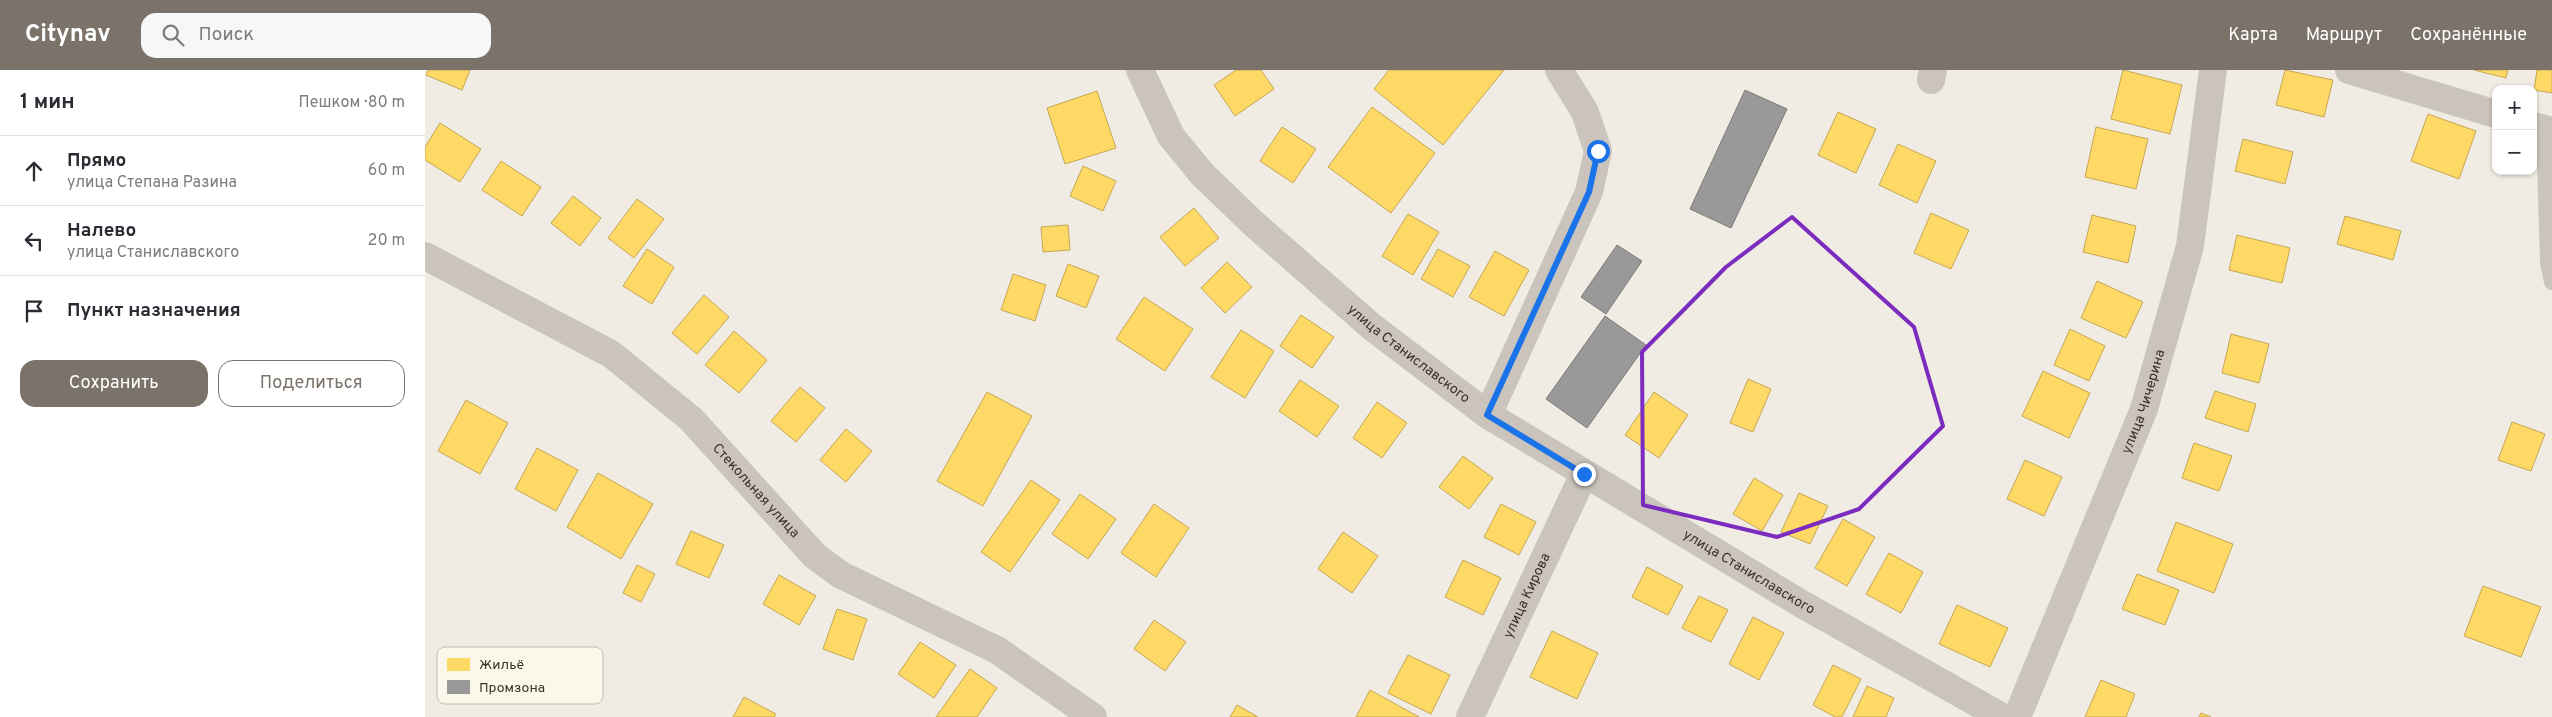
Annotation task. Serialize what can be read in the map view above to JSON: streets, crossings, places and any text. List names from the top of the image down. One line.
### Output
{"streets":{"street":["улица Станиславского","улица Чичерина","Стекольная улица","улица Кирова"]},"crossings":[["улица Станиславского","улица Кирова"]],"legend":["Жильё","Промзона"],"page":{"header":"Citynav","search":"Поиск","nav":["Карта","Маршрут","Сохранённые"],"heading":["1 мин","Пешком · 80 m"],"map_buttons":["+","−"],"list":[["Прямо","улица Степана Разина","60 m"],["Налево","улица Станиславского","20 m"],"Пункт назначения"],"buttons":["Сохранить","Поделиться"]}}
